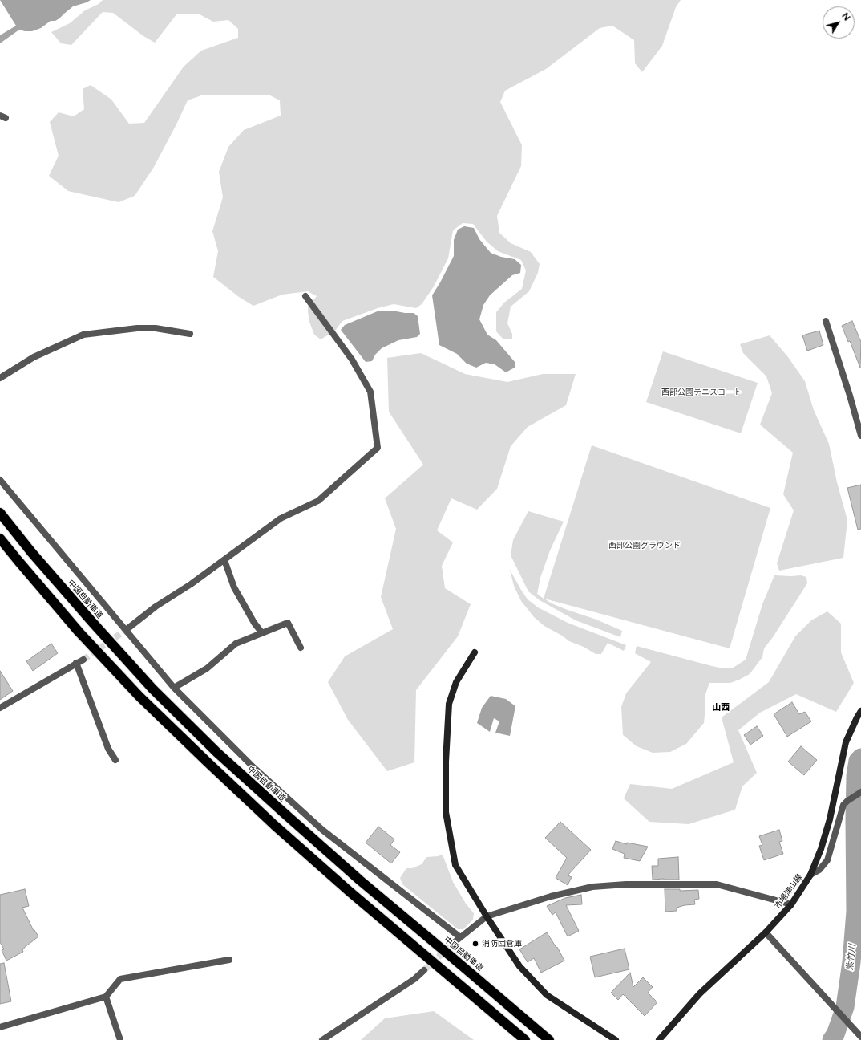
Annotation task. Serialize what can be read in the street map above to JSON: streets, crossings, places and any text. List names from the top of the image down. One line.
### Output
{"streets":{"highway":["中国自動車道"],"street":["市場津山線"]},"districts":["山西"],"water":["紫竹川"],"parks":["西部公園テニスコート","西部公園グラウンド"],"places":["消防団倉庫"],"north":"top right"}
